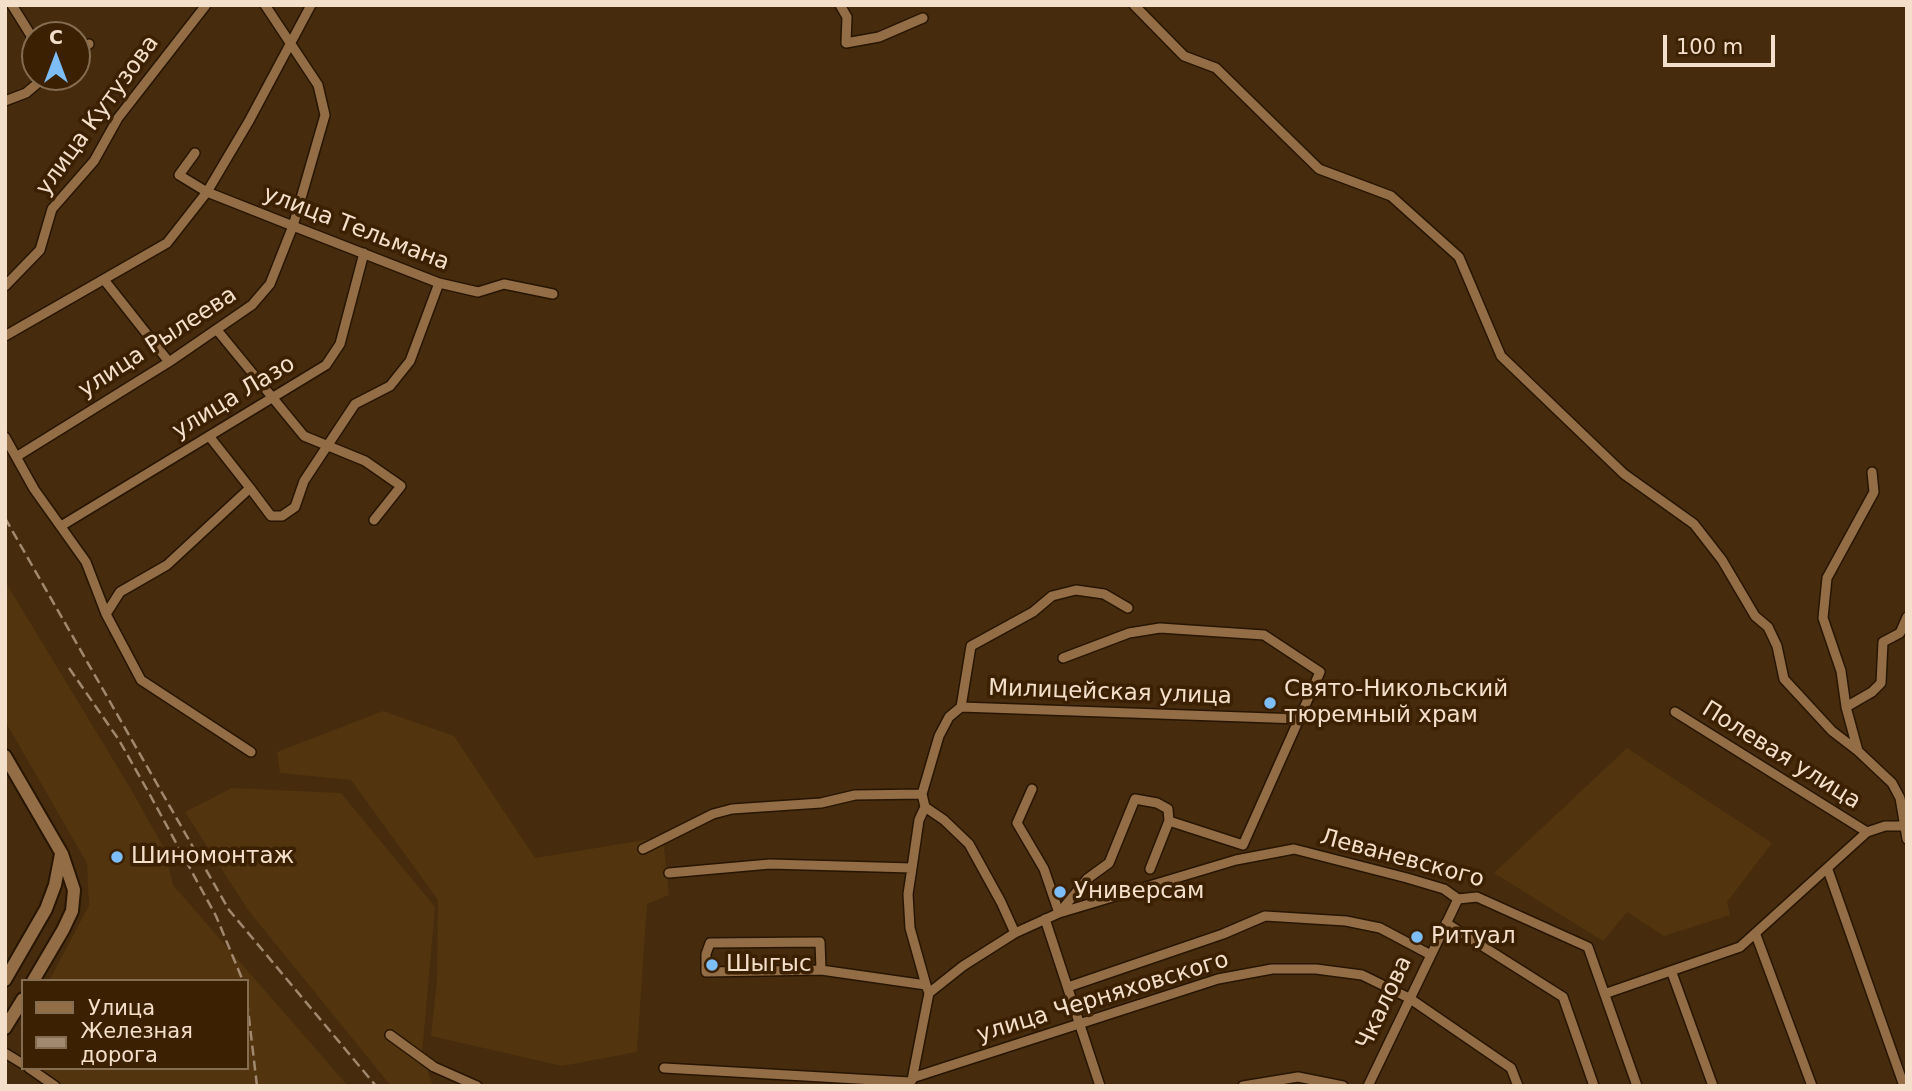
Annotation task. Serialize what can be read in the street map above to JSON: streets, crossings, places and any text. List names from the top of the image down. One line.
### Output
{"streets":{"street":["улица Кутузова","улица Тельмана","улица Рылеева","улица Лазо","Милицейская улица","Полевая улица","Леваневского","улица Черняховского","Чкалова"]},"crossings":[["улица Тельмана","улица Рылеева"],["улица Тельмана","улица Лазо"],["Милицейская улица","Леваневского"],["Леваневского","Чкалова"],["улица Черняховского","Чкалова"]],"places":["Свято-Никольский тюремный храм","Шиномонтаж","Универсам","Ритуал","Шыгыс"],"legend":["Улица","Железная дорога"],"scale_bar":"100 m","north":"top"}
